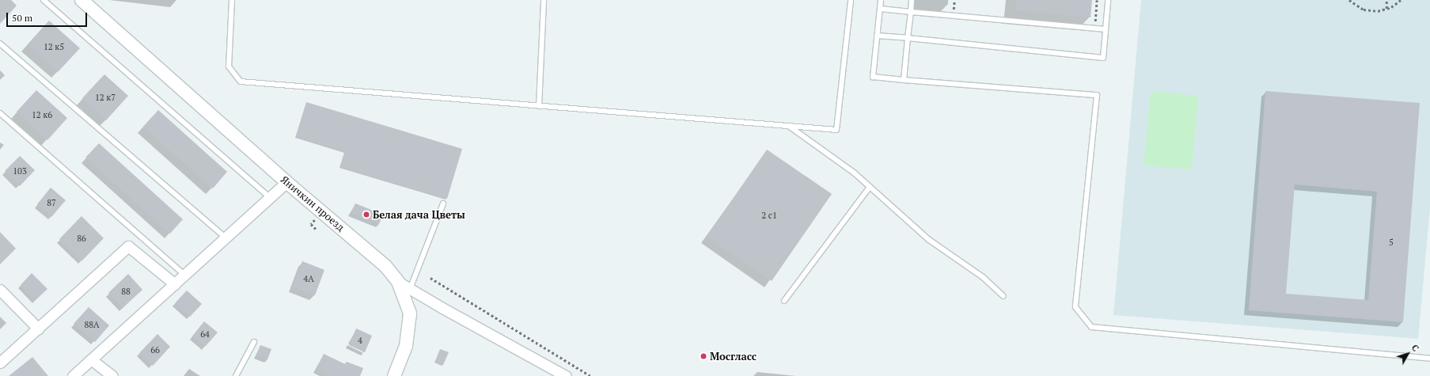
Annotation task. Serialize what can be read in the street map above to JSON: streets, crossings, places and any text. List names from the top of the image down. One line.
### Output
{"streets":{"street":["Яничкин проезд"]},"places":["Белая дача Цветы","Мосгласс"],"house_numbers":["12 к5","12 к7","12 к6","103","87","2 с1","86","5","4А","88","88А","64","4","66"],"scale_bar":"50 m","north":"top right"}
